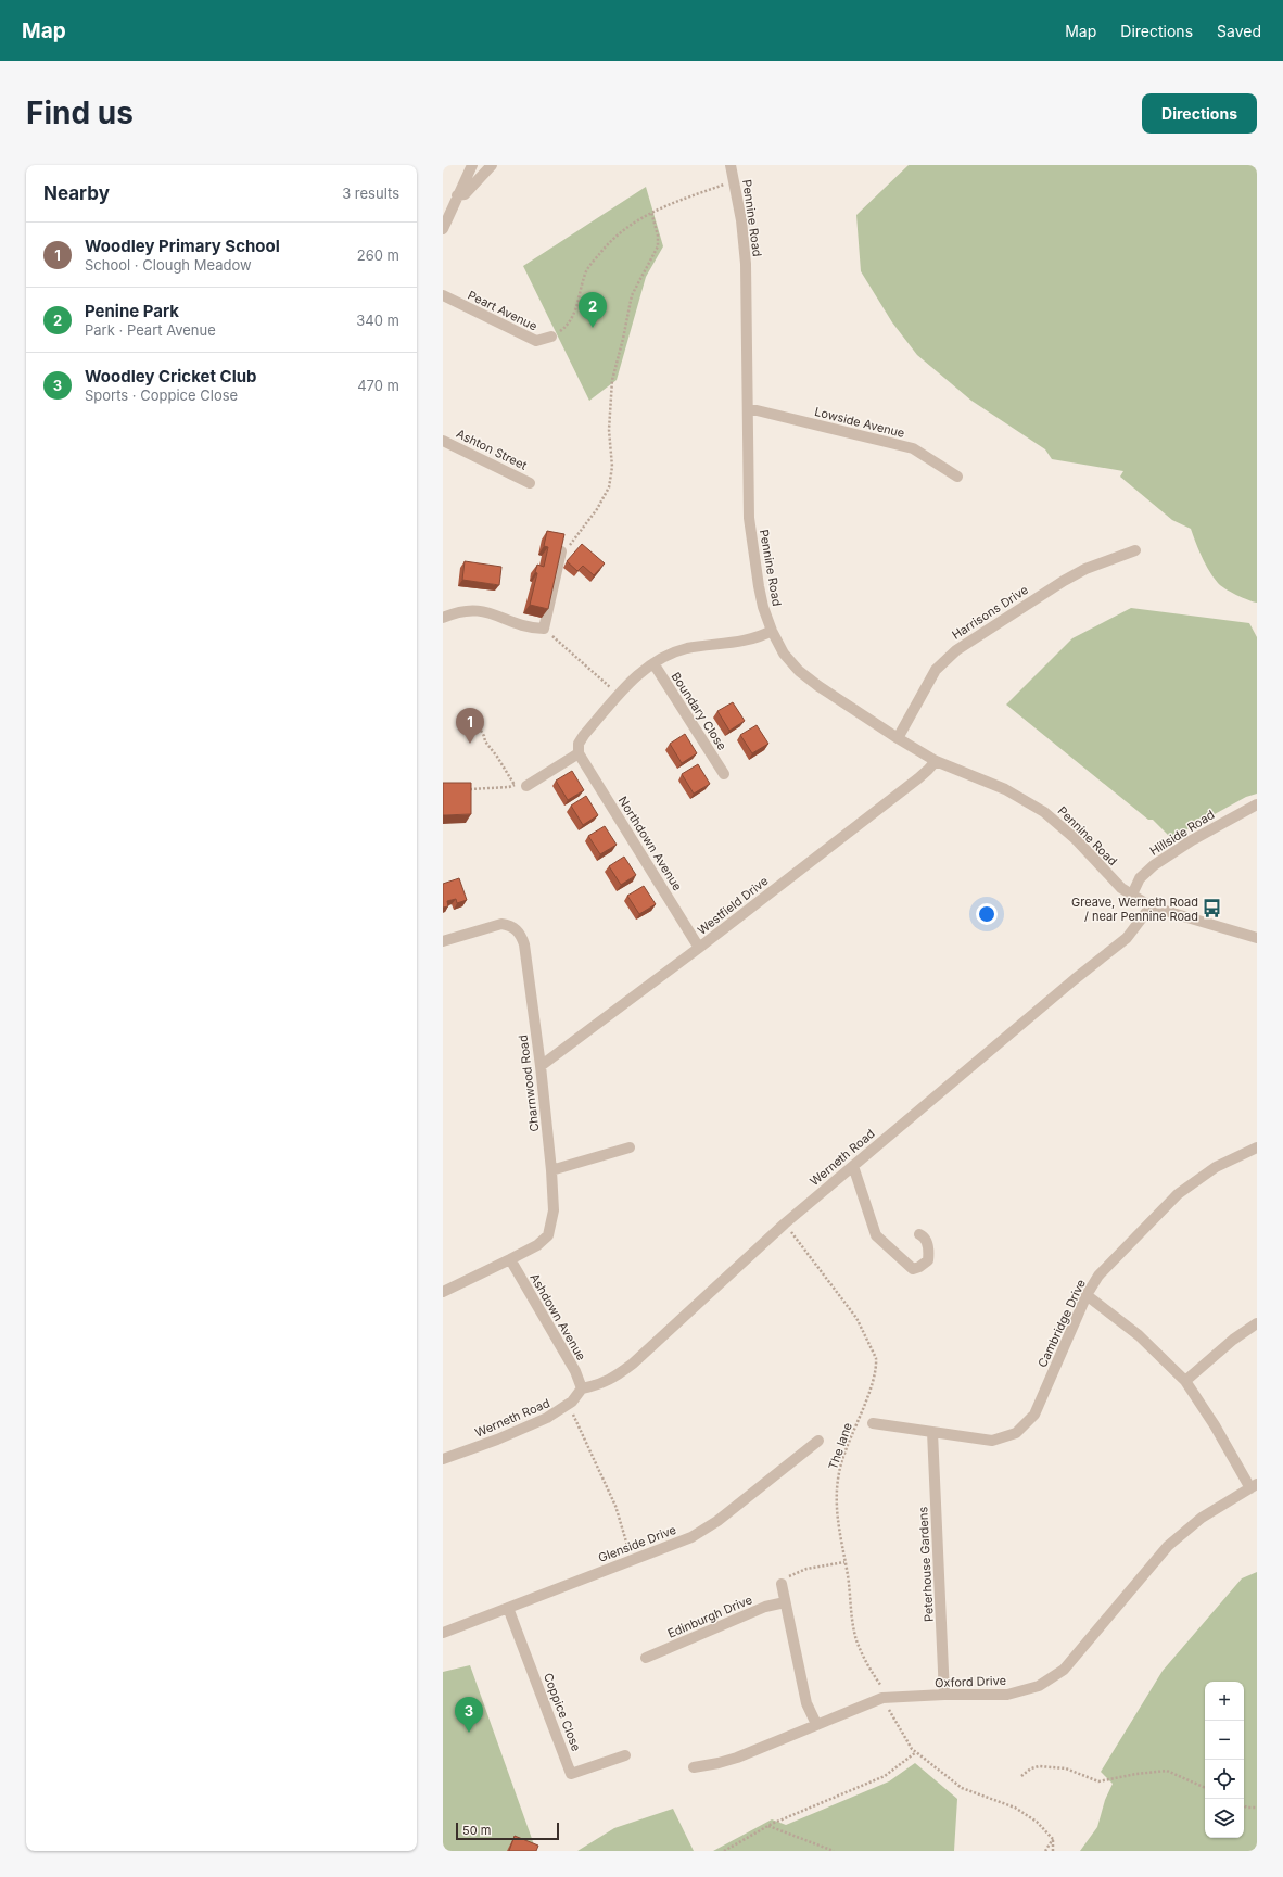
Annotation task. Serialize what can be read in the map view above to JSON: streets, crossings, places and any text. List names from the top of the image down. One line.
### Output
{"streets":{"street":["Pennine Road","Peart Avenue","Lowside Avenue","Ashton Street","Harrisons Drive","Boundary Close","Hillside Road","Northdown Avenue","Westfield Drive","Charnwood Road","Werneth Road","Ashdown Avenue","Cambridge Drive","Glenside Drive","Peterhouse Gardens","Edinburgh Drive","Oxford Drive","Coppice Close"],"path":["The lane"]},"crossings":[["Pennine Road","Lowside Avenue"],["Pennine Road","Harrisons Drive"],["Pennine Road","Hillside Road"],["Pennine Road","Westfield Drive"],["Pennine Road","Werneth Road"],["Northdown Avenue","Westfield Drive"],["Westfield Drive","Charnwood Road"],["Charnwood Road","Ashdown Avenue"],["Werneth Road","Ashdown Avenue"],["Werneth Road","The lane"],["Cambridge Drive","Peterhouse Gardens"],["The lane","Oxford Drive"],["Glenside Drive","Coppice Close"],["Peterhouse Gardens","Oxford Drive"]],"places":{"bus stop":["Greave, Werneth Road / near Pennine Road"]},"scale_bar":"50 m","page":{"header":"Map","nav":["Map","Directions","Saved"],"buttons":"Directions","title":"Find us","heading":["Nearby","3 results"],"list":[{"mark":"1","name":"Woodley Primary School","note":"School · Clough Meadow","value":"260 m"},{"mark":"2","name":"Penine Park","note":"Park · Peart Avenue","value":"340 m"},{"mark":"3","name":"Woodley Cricket Club","note":"Sports · Coppice Close","value":"470 m"}],"pins":["2","1","3"],"map_buttons":["+","−"],"scale":"50 m"}}
